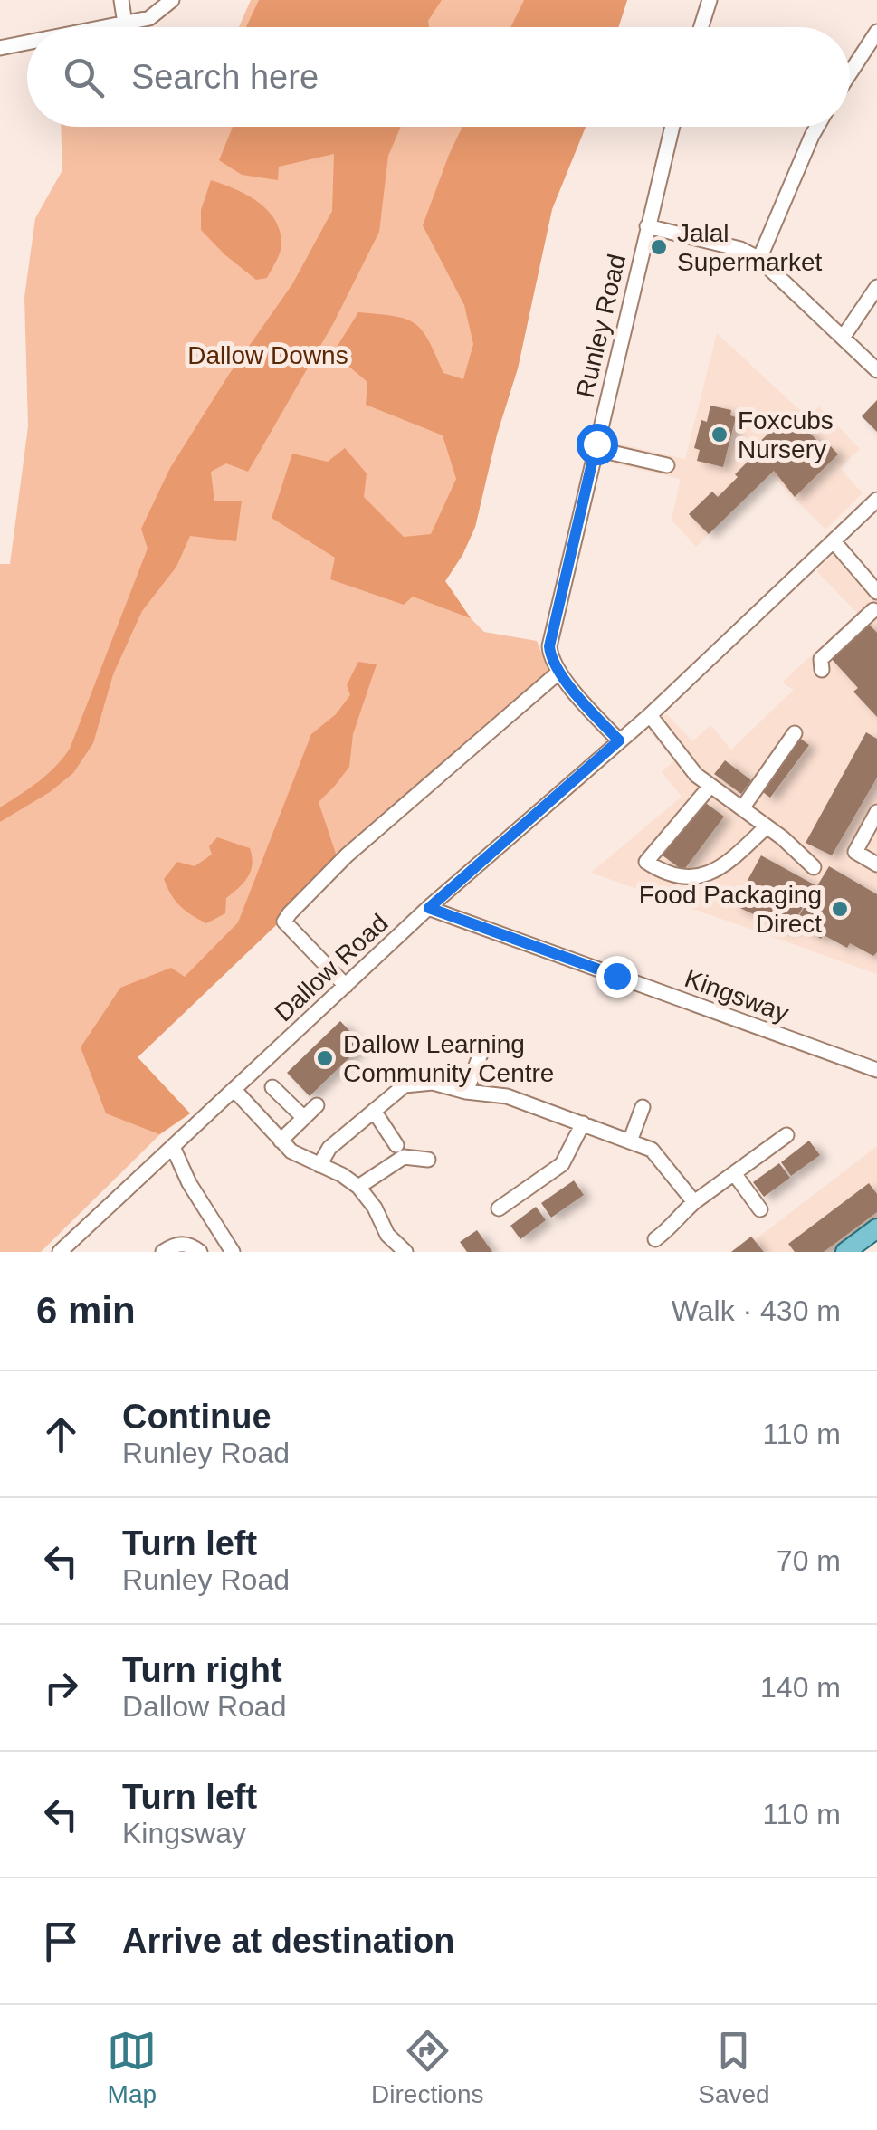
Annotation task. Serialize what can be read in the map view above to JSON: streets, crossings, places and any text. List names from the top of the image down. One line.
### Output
{"streets":{"street":["Runley Road","Dallow Road","Kingsway"]},"crossings":[["Dallow Road","Kingsway"]],"parks":["Dallow Downs"],"places":["Jalal Supermarket","Foxcubs Nursery","Food Packaging Direct","Dallow Learning Community Centre"],"page":{"search":"Search here","heading":["6 min","Walk · 430 m"],"list":[["Continue","Runley Road","110 m"],["Turn left","Runley Road","70 m"],["Turn right","Dallow Road","140 m"],["Turn left","Kingsway","110 m"],"Arrive at destination"],"nav":["Map","Directions","Saved"]}}
